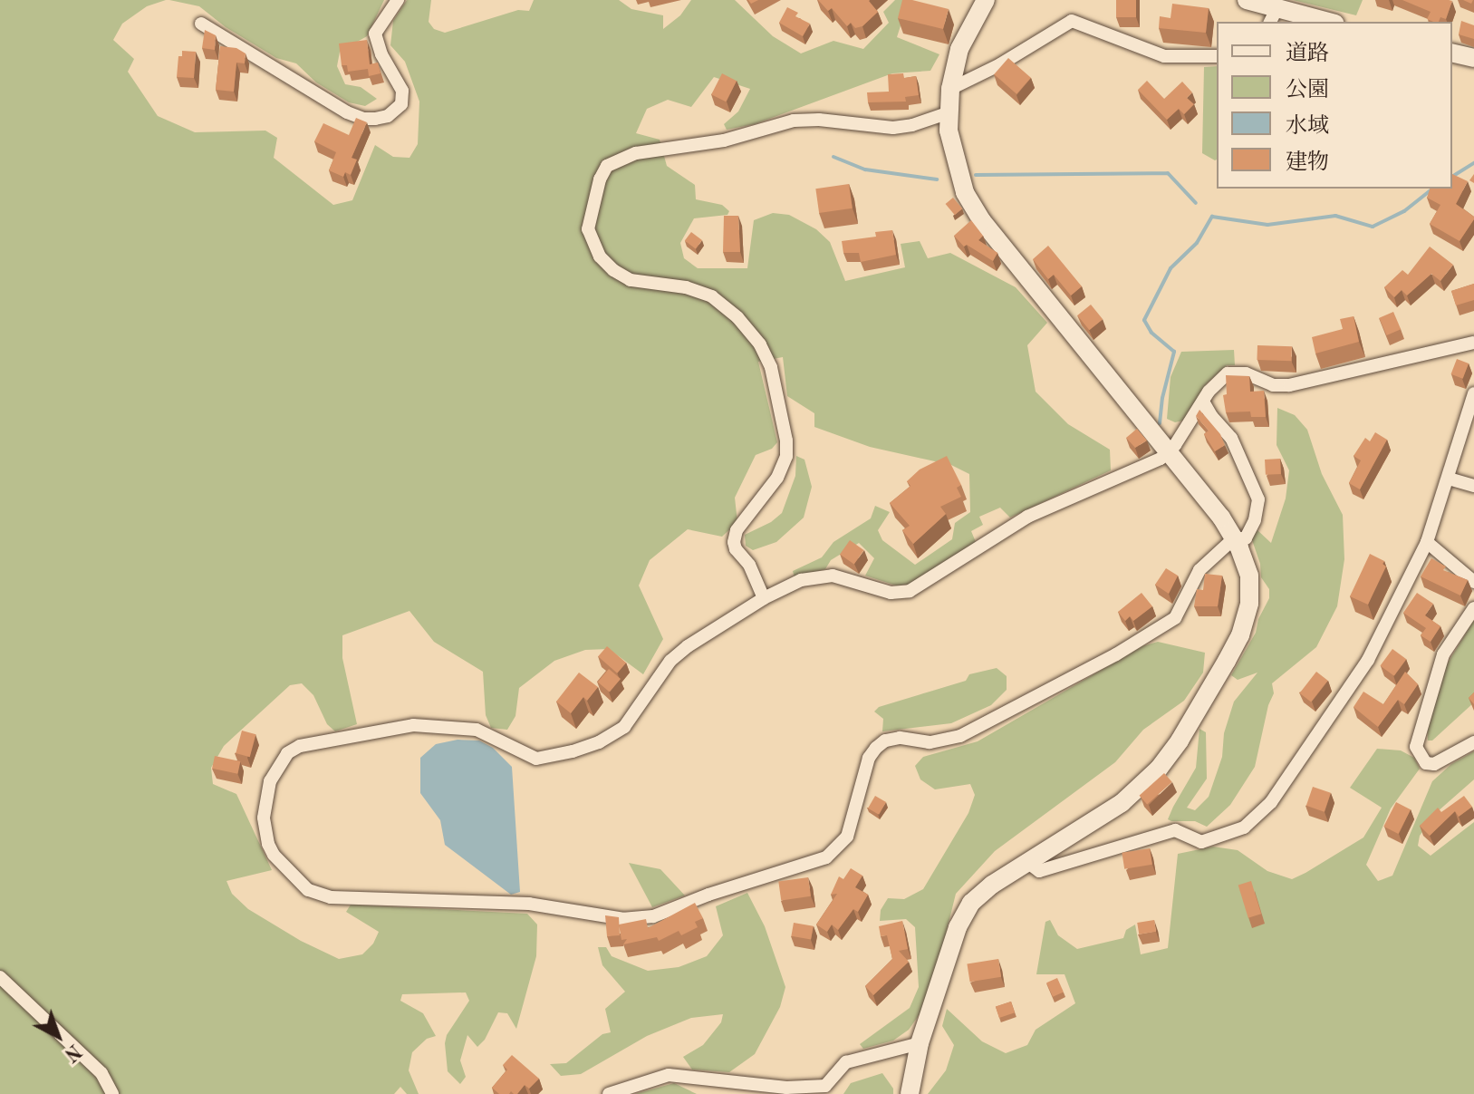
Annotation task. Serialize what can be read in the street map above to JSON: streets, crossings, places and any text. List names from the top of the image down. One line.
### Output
{"legend":["道路","公園","水域","建物"],"north":"bottom right"}
